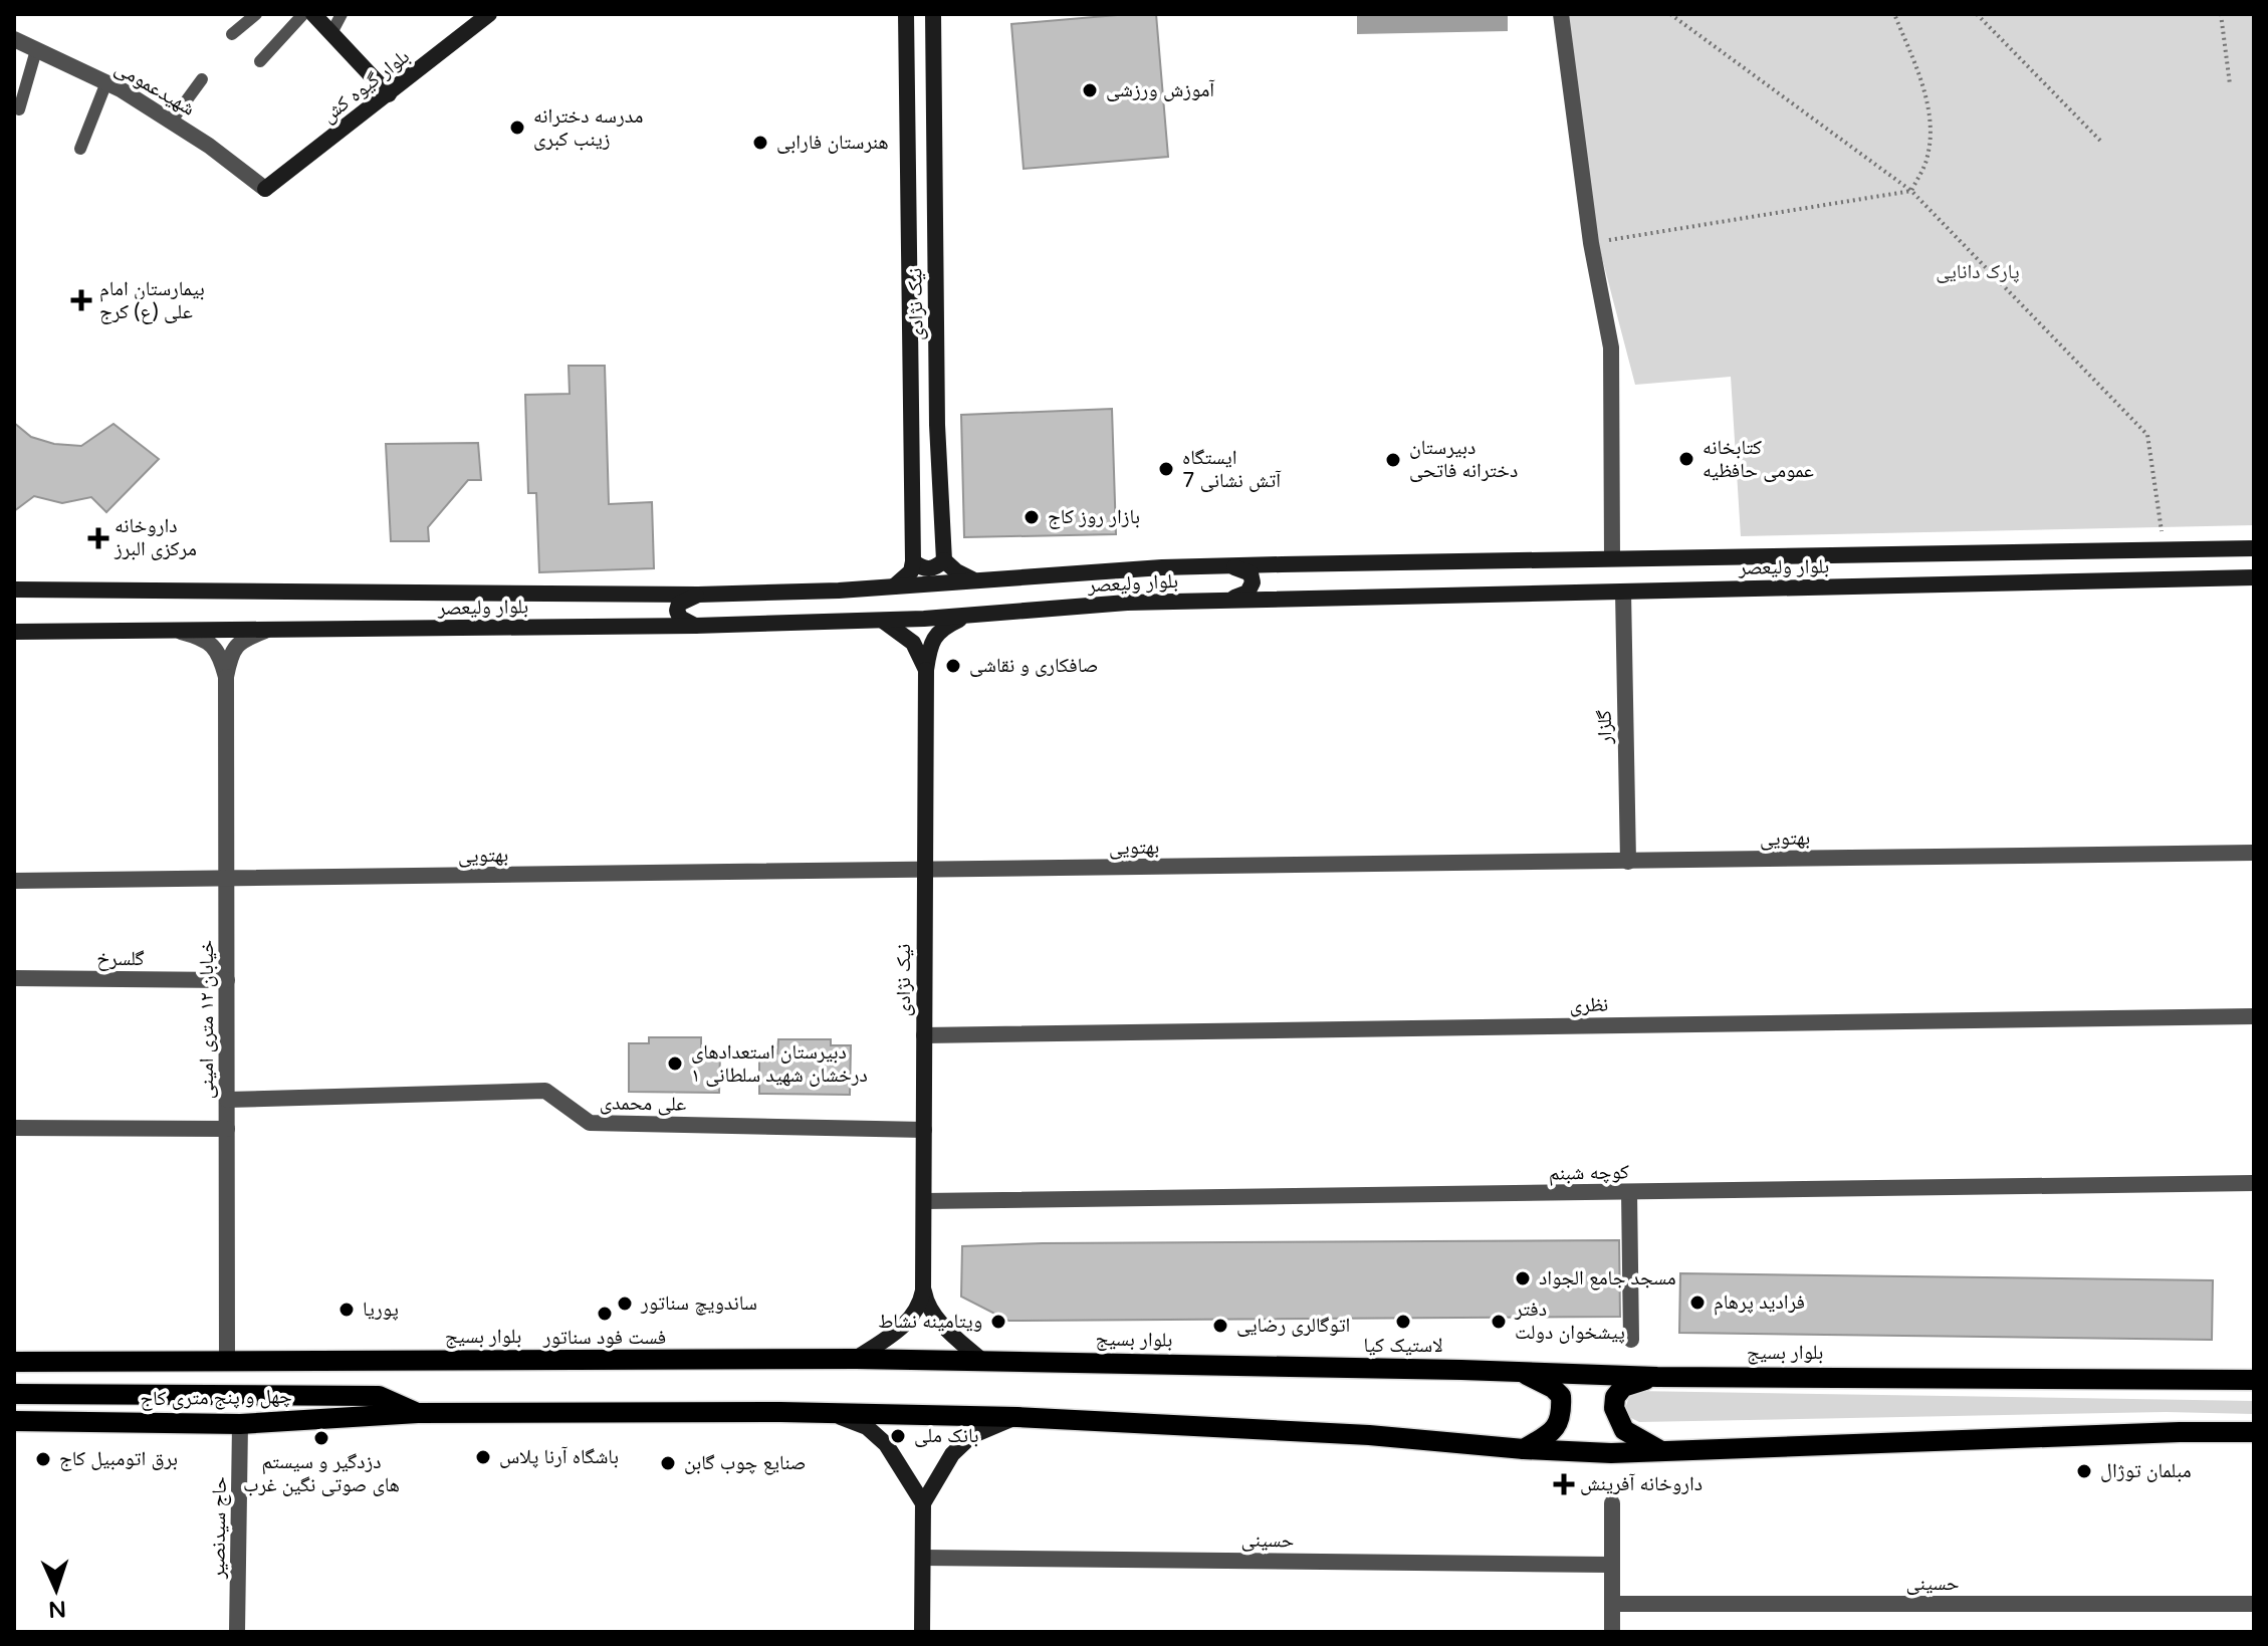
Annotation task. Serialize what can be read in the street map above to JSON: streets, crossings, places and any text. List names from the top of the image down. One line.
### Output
{"streets":{"main road":["بلوار بسیج","چهل و پنج متری کاج"],"street":["بلوار گیوه کش","شهیدعمومی","نیک نژادی","بلوار ولیعصر","گلزار","بهتویی","گلسرخ","نظری","خیابان ۱۲ متری امینی","علی محمدی","کوچه شبنم","حاج سیدنصیر","حسینی"]},"crossings":[["بلوار گیوه کش","شهیدعمومی"],["نیک نژادی","بلوار ولیعصر"],["نیک نژادی","بهتویی"],["نیک نژادی","نظری"],["نیک نژادی","علی محمدی"],["نیک نژادی","کوچه شبنم"],["بلوار ولیعصر","گلزار"],["گلزار","بهتویی"],["بهتویی","خیابان ۱۲ متری امینی"],["گلسرخ","خیابان ۱۲ متری امینی"],["خیابان ۱۲ متری امینی","علی محمدی"],["خیابان ۱۲ متری امینی","بلوار بسیج"],["چهل و پنج متری کاج","حاج سیدنصیر"]],"parks":["پارک دانایی"],"places":{"other":["آموزش ورزشی","مدرسه دخترانه زینب کبری","هنرستان فارابی","کتابخانه عمومی حافظیه","دبیرستان دخترانه فاتحی","ایستگاه آتش نشانی 7","بازار روز کاج","صافکاری و نقاشی","دبیرستان استعدادهای درخشان شهید سلطانی ۱","مسجد جامع الجواد","فرادید پرهام","ساندویچ سناتور","پوریا","فست فود سناتور","ویتامینه نشاط","لاستیک کیا","دفتر پیشخوان دولت","اتوگالری رضایی","بانک ملی","دزدگیر و سیستم های صوتی نگین غرب","باشگاه آرنا پلاس","برق اتومبیل کاج","صنایع چوب گابن","مبلمان توژال"],"health":["بیمارستان امام علی (ع) کرج","داروخانه مرکزی البرز","داروخانه آفرینش"]},"north":"bottom"}
